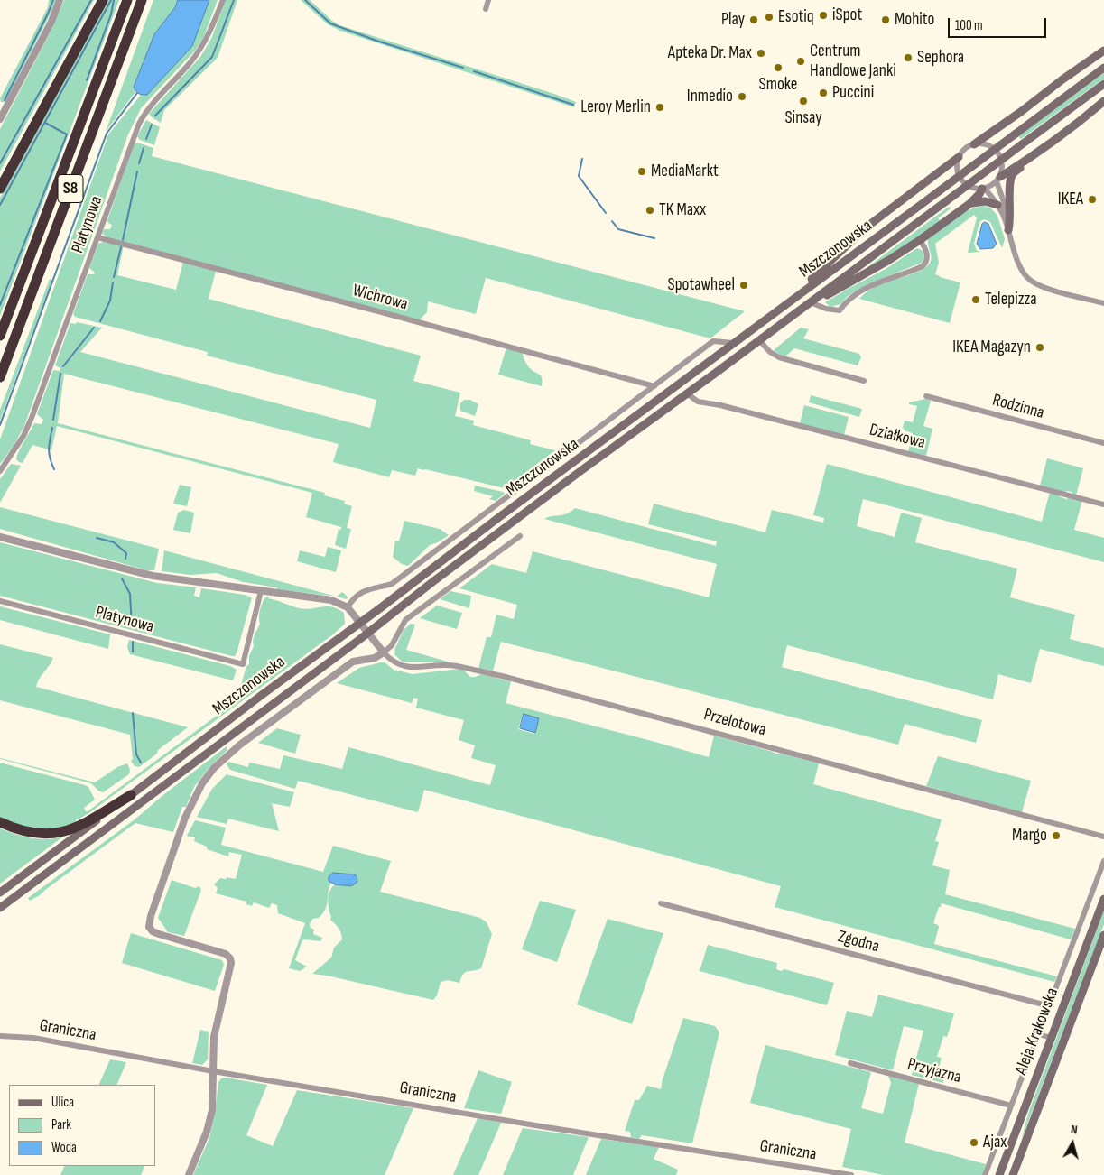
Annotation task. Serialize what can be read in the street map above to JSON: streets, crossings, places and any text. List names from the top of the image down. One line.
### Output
{"streets":{"highway":["S8"],"main road":["Mszczonowska","Aleja Krakowska"],"street":["Platynowa","Wichrowa","Rodzinna","Działkowa","Przelotowa","Zgodna","Graniczna","Przyjazna"]},"crossings":[["Platynowa","Wichrowa"],["Mszczonowska","Działkowa"],["Mszczonowska","Przelotowa"]],"places":["iSpot","Esotiq","Play","Mohito","Apteka Dr. Max","Sephora","Centrum Handlowe Janki","Smoke","Puccini","Inmedio","Sinsay","Leroy Merlin","MediaMarkt","IKEA","TK Maxx","Spotawheel","Telepizza","IKEA Magazyn","Margo","Ajax"],"legend":["Ulica","Park","Woda"],"scale_bar":"100 m","north":"top"}
